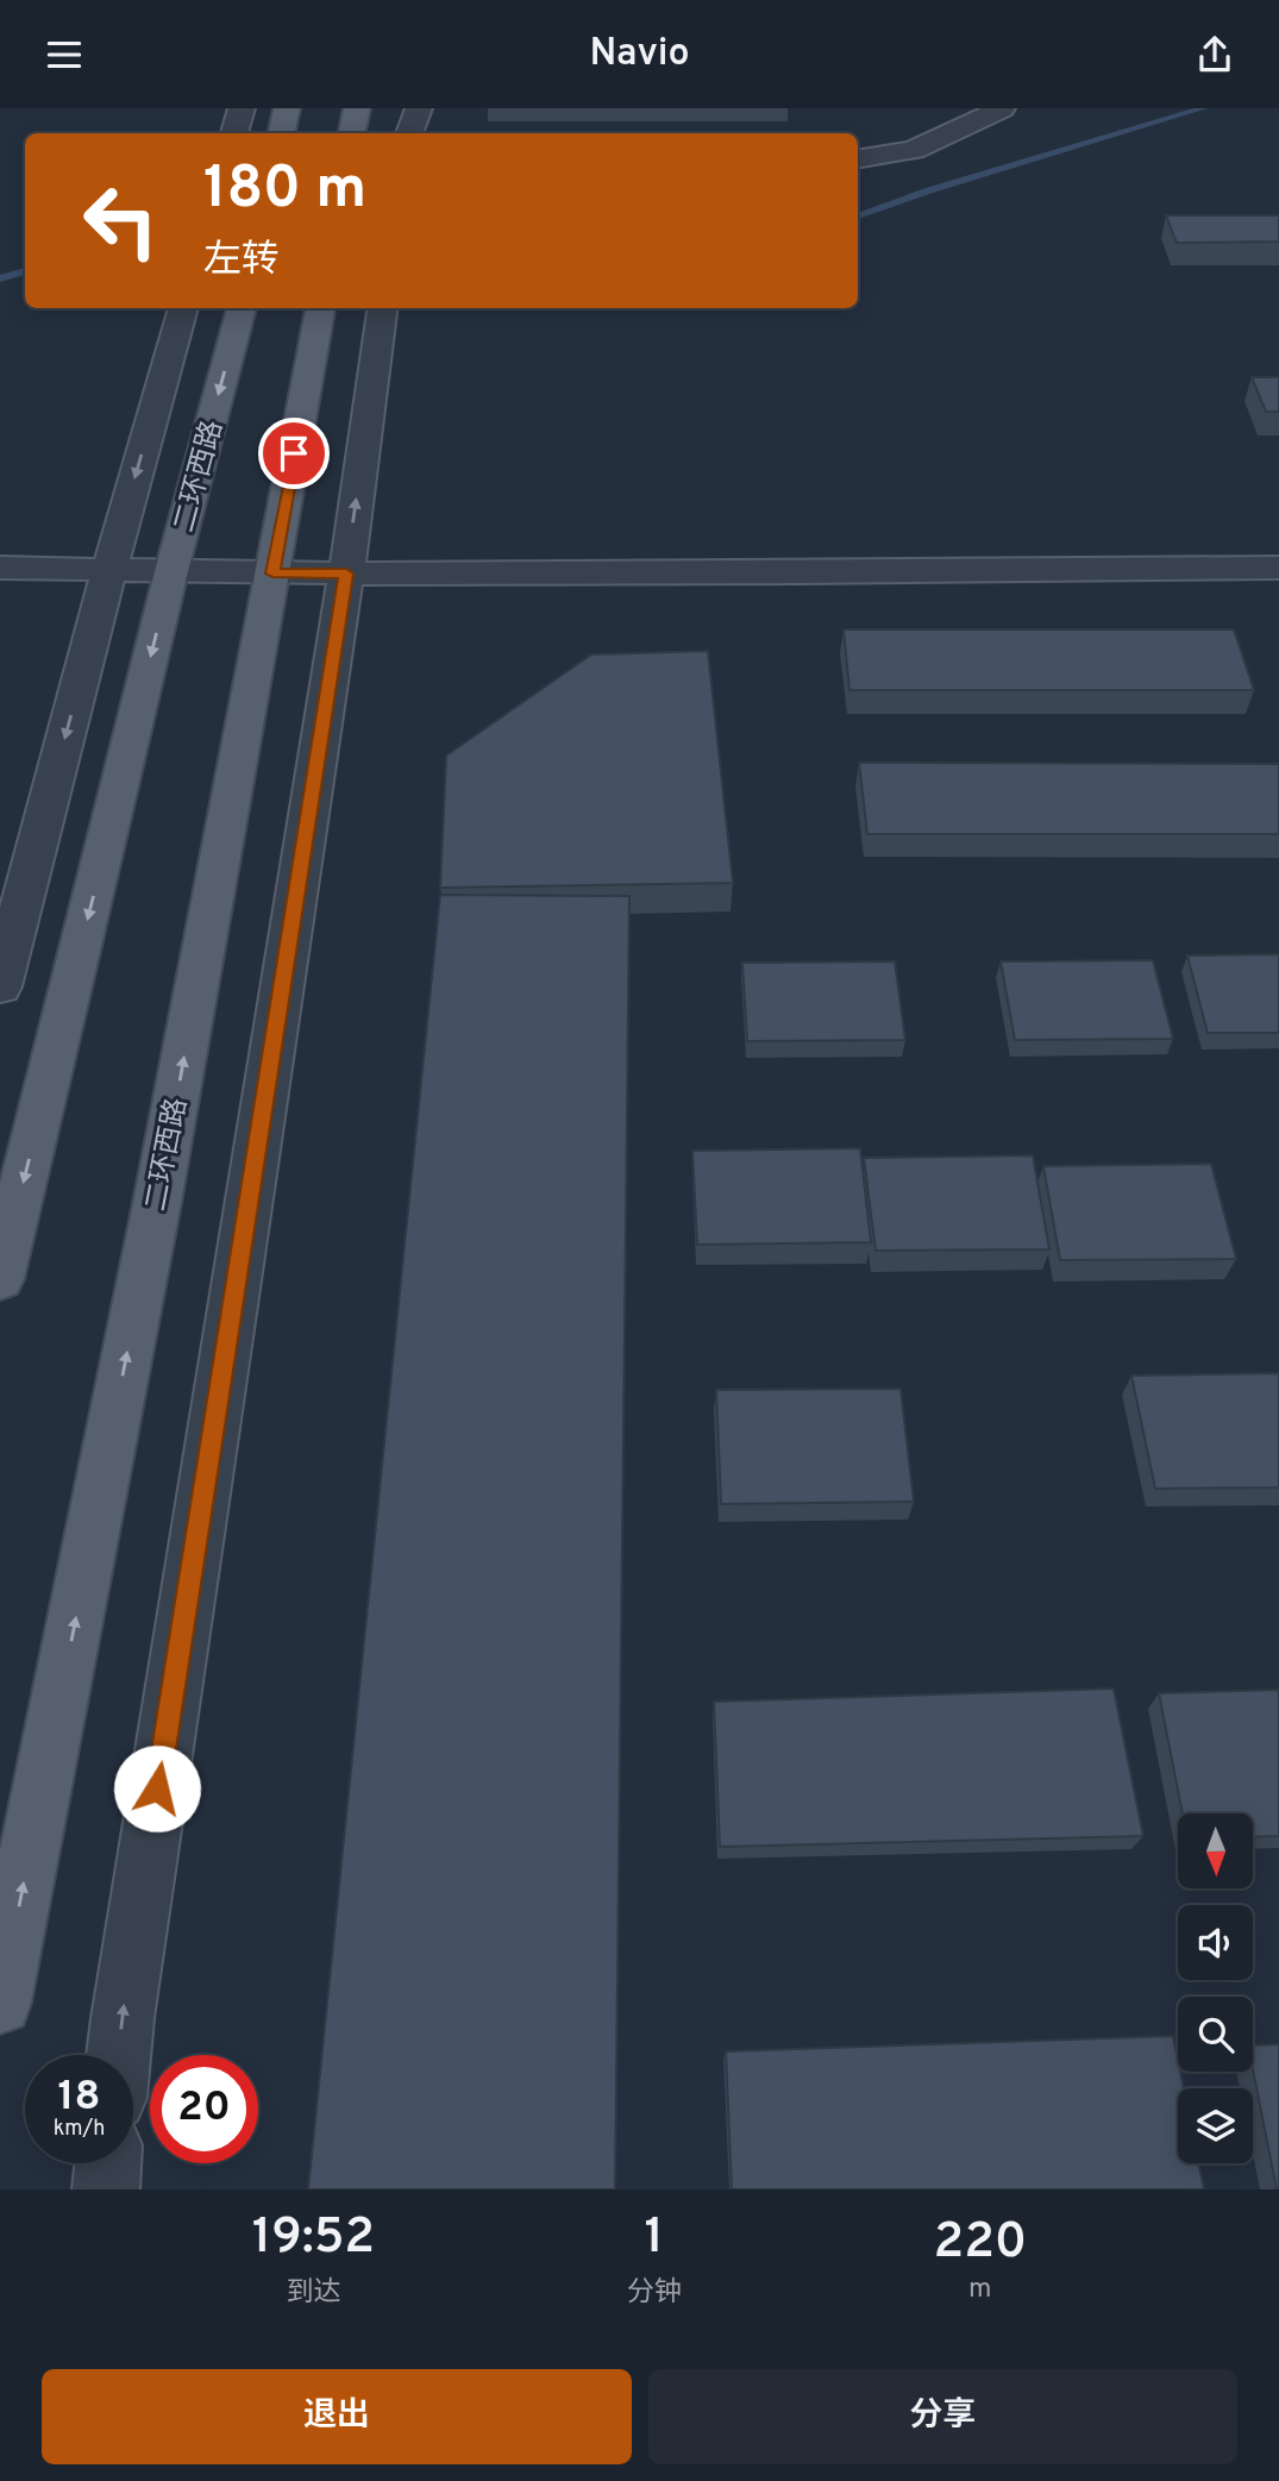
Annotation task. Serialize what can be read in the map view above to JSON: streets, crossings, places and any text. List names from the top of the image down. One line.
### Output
{"streets":{"main road":["二环西路"]},"north":"bottom","page":{"header":"Navio","turn":["180 m","左转"],"speed":"18 km/h","limit":"20","eta":["19:52","到达","1","分钟","220","m"],"buttons":["退出","分享"]}}
